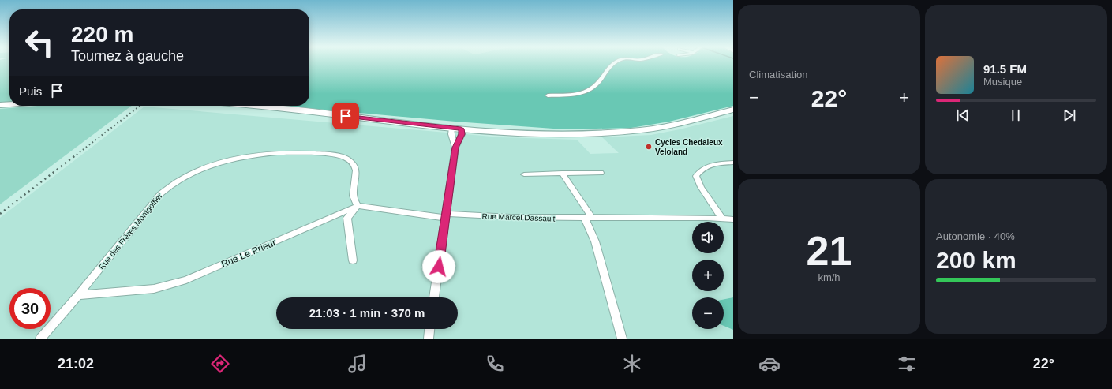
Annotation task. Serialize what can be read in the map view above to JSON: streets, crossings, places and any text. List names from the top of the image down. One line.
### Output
{"streets":{"street":["Rue Marcel Dassault","Rue des Frères Montgolfier","Rue Le Prieur"]},"crossings":[["Rue des Frères Montgolfier","Rue Le Prieur"]],"places":["Cycles Chedaleux Veloland"],"page":{"tile":["Climatisation",["21","km/h"],["Autonomie · 40%","200 km"]],"turn":["220 m","Tournez à gauche"],"song":["91.5 FM","Musique"],"then":"Puis","heat":["−","22°","+"],"map_buttons":["+","−"],"limit":"30","trip":"21:03 · 1 min · 370 m","tabs":["21:02","22°"]}}
